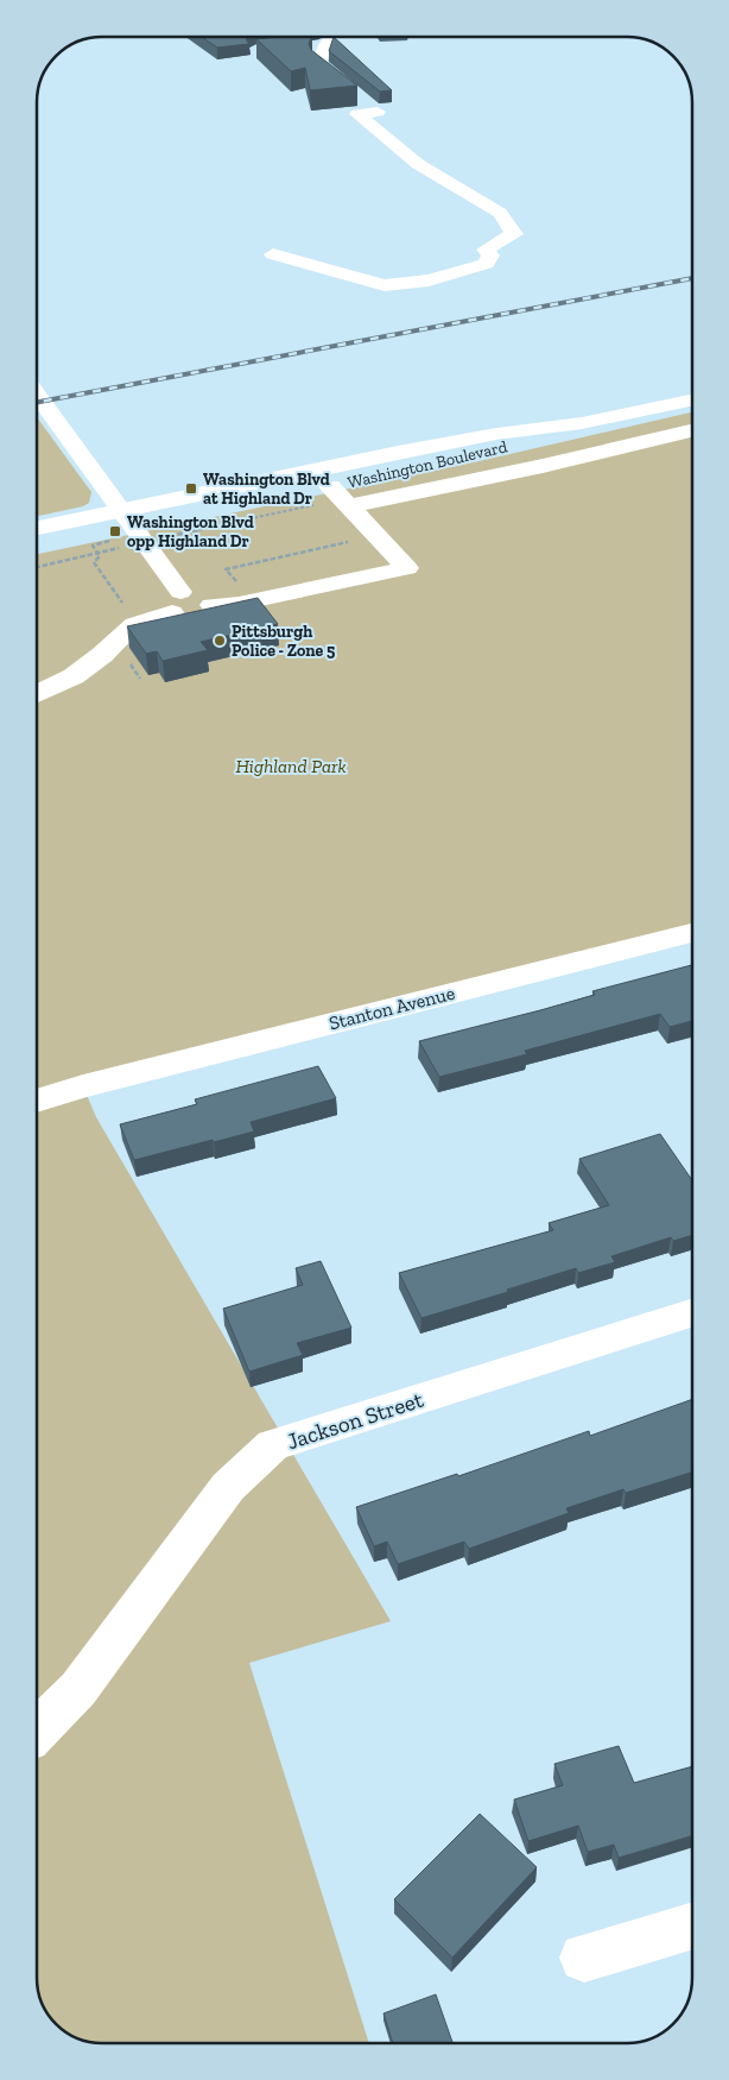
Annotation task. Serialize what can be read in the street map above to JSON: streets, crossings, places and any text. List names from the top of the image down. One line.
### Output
{"streets":{"main road":["Washington Boulevard","Stanton Avenue","Jackson Street"]},"parks":["Highland Park"],"places":{"transit":["Washington Blvd at Highland Dr","Washington Blvd opp Highland Dr"],"other":["Pittsburgh Police - Zone 5"]}}
